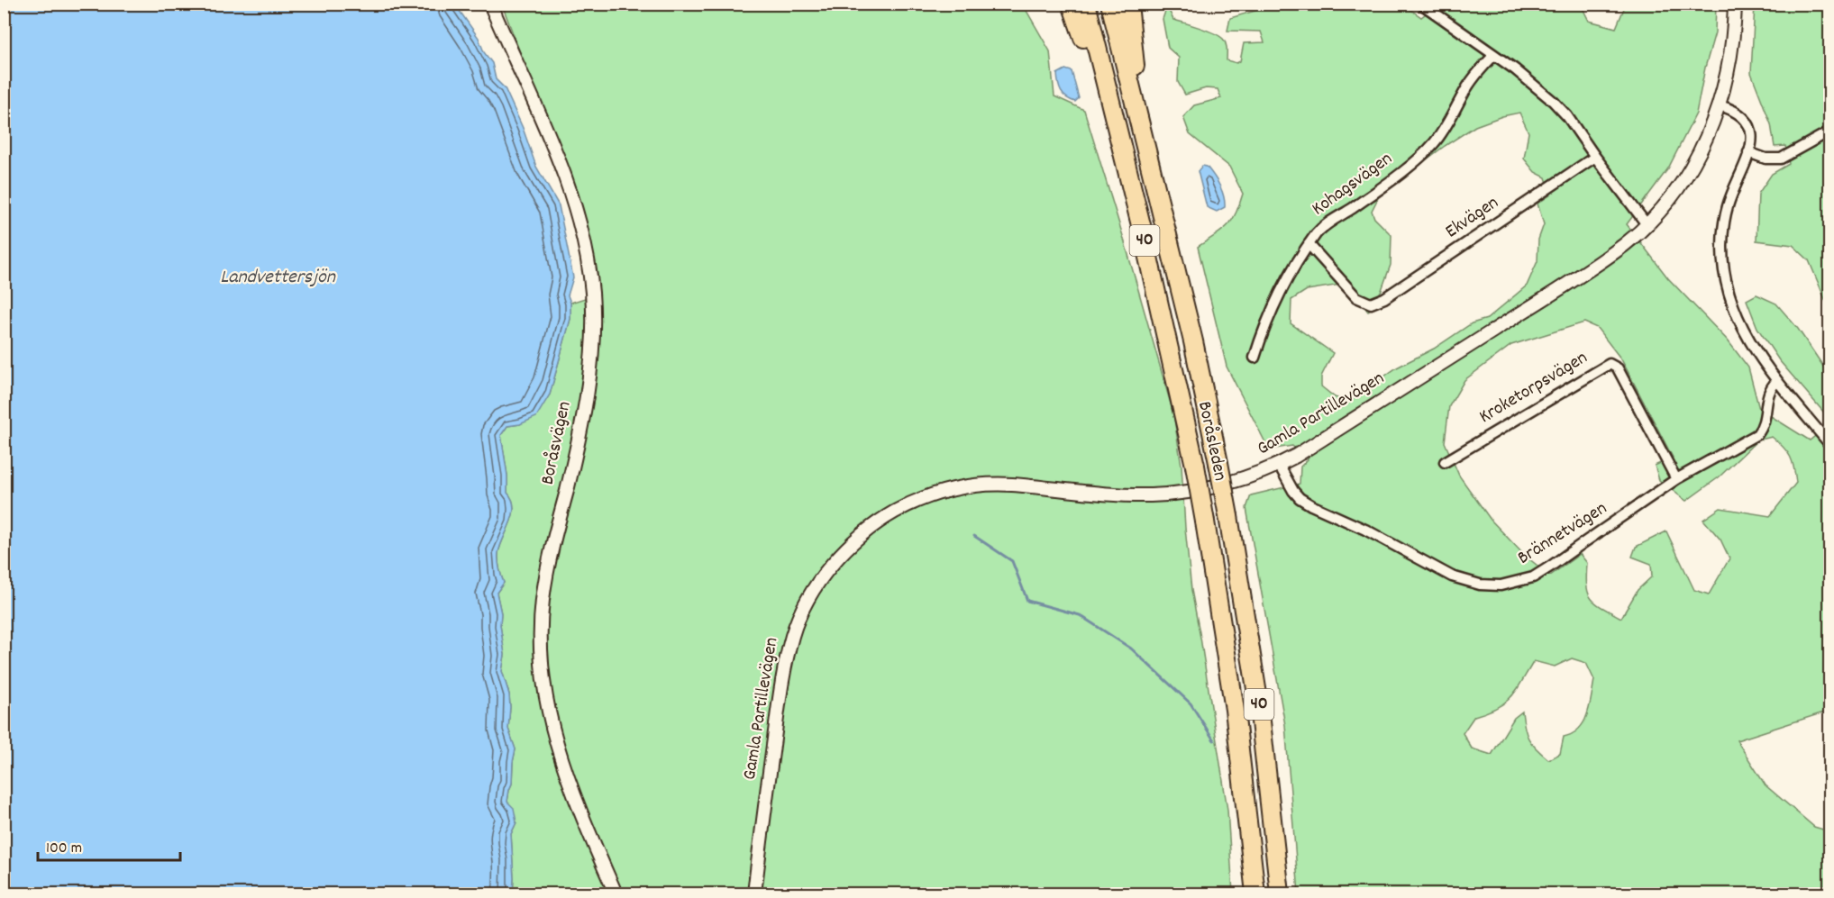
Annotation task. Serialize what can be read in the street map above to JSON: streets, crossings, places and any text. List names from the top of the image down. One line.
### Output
{"streets":{"highway":["40","Boråsleden"],"street":["Kohagsvägen","Ekvägen","Kroketorpsvägen","Gamla Partillevägen","Boråsvägen","Brännetvägen"]},"crossings":[["Kohagsvägen","Ekvägen"],["Kroketorpsvägen","Brännetvägen"],["Gamla Partillevägen","Brännetvägen"]],"water":["Landvettersjön"],"scale_bar":"100 m"}
